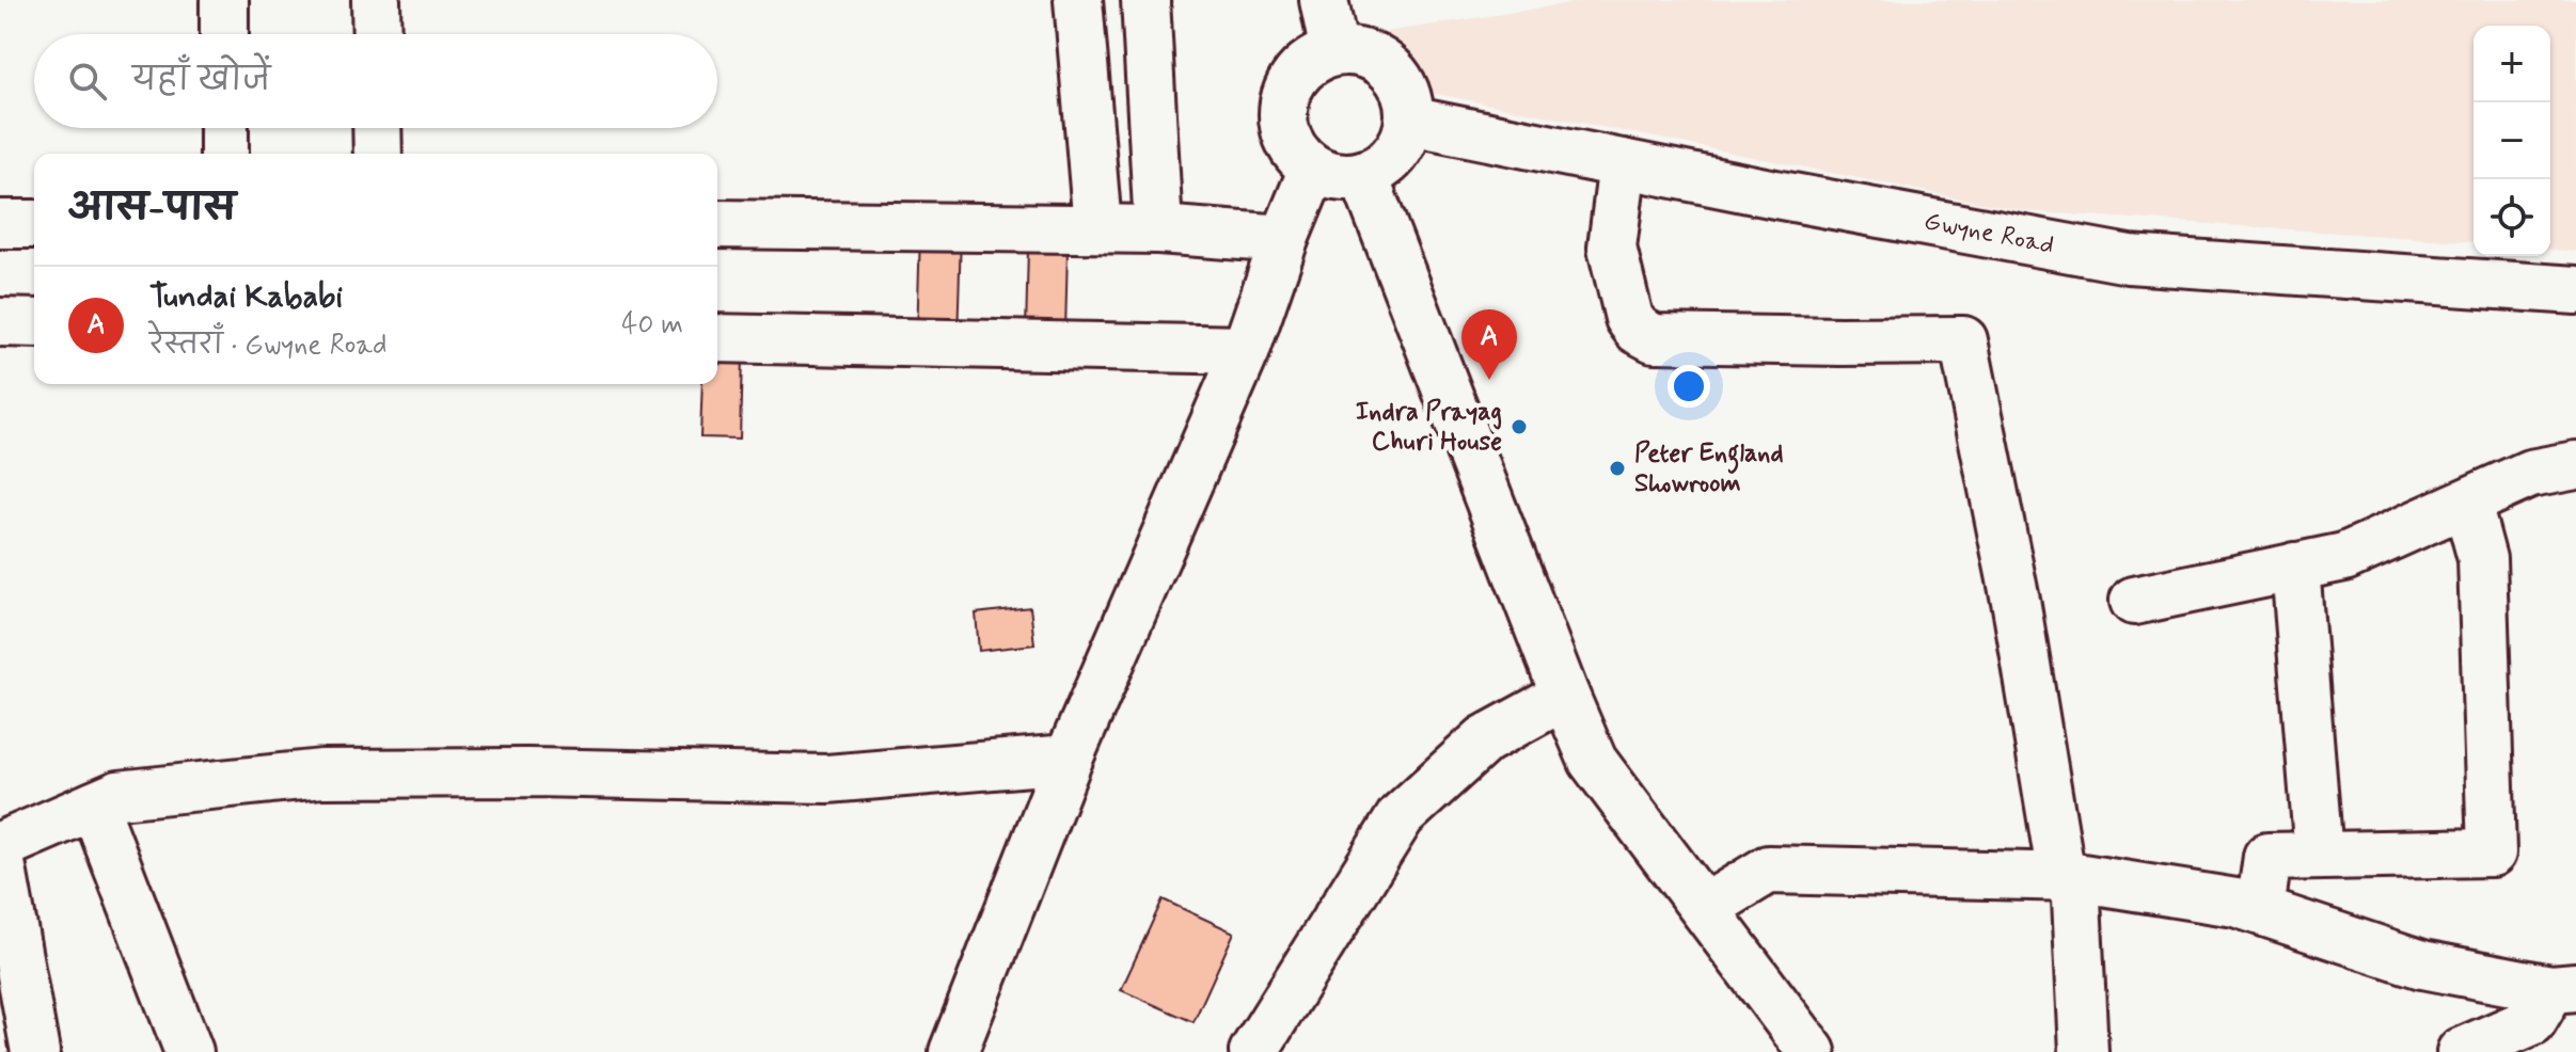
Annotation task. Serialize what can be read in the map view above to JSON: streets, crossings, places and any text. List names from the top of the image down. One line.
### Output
{"streets":{"street":["Gwyne Road"]},"places":["Indra Prayag Churi House","Peter England Showroom"],"page":{"map_buttons":["+","−"],"search":"यहाँ खोजें","heading":"आस-पास","list":[{"mark":"A","name":"Tundai Kababi","note":"रेस्तराँ · Gwyne Road","value":"40 m"}],"pins":"A"}}
